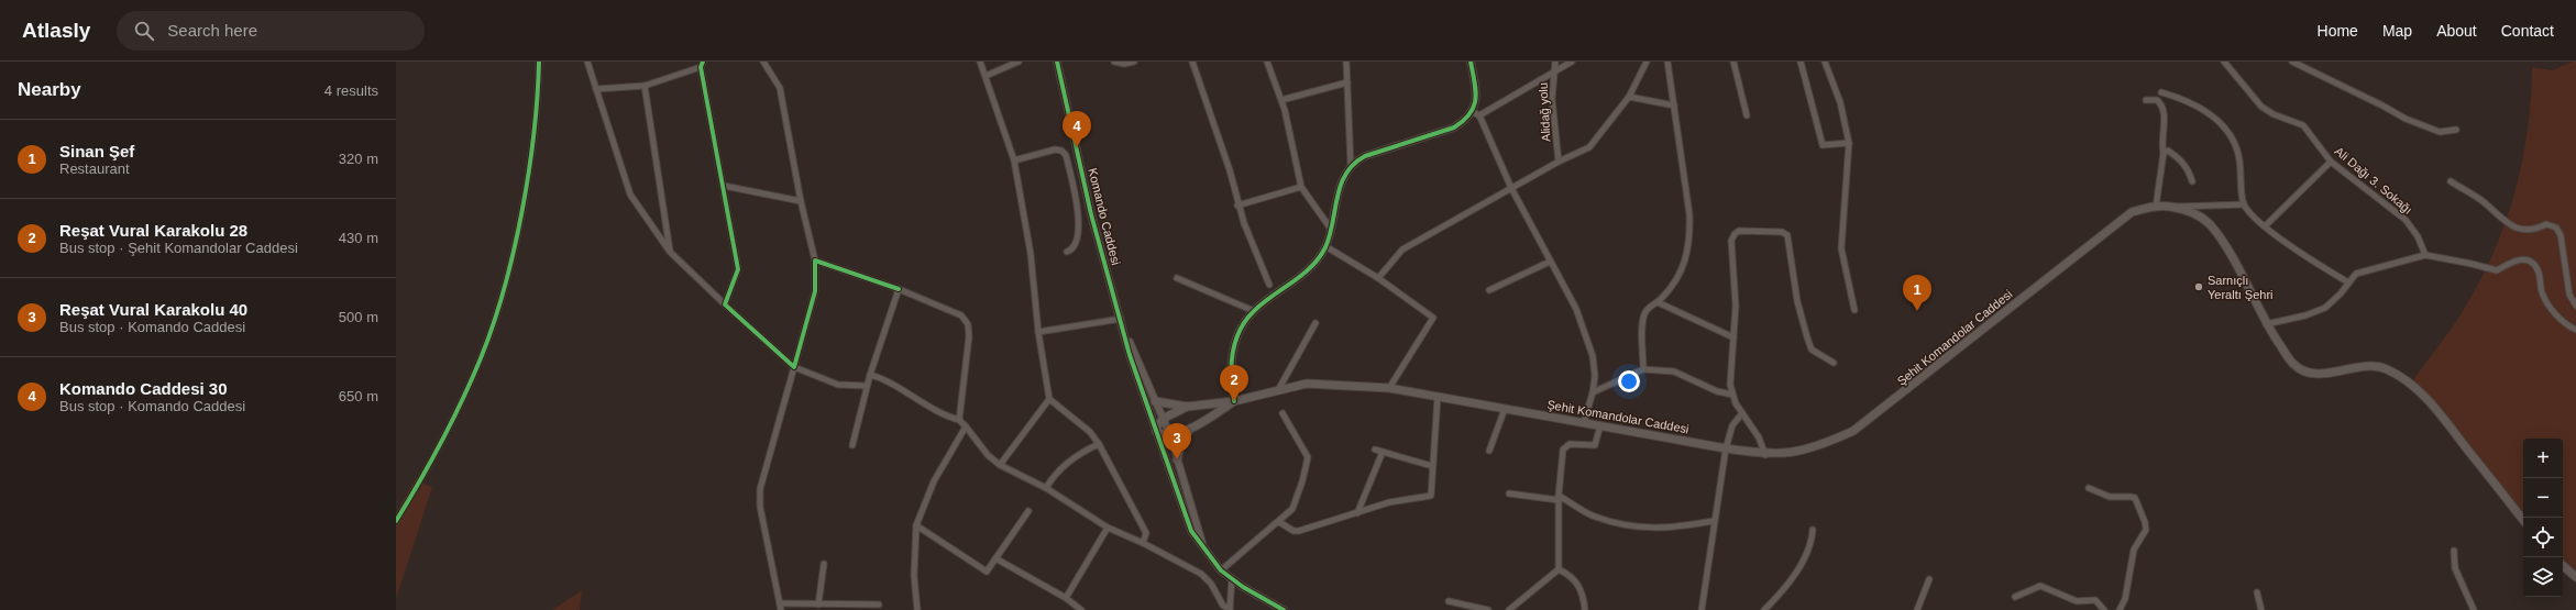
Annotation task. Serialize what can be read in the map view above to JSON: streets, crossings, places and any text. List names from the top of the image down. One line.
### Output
{"streets":{"main road":["Şehit Komandolar Caddesi"],"street":["Alidağ yolu","Ali Dağı 3. Sokağı","Komando Caddesi"]},"places":["Sarnıçlı Yeraltı Şehri"],"page":{"header":"Atlasly","search":"Search here","nav":["Home","Map","About","Contact"],"heading":["Nearby","4 results"],"pins":["4","1","2","3"],"list":[{"mark":"1","name":"Sinan Şef","note":"Restaurant","value":"320 m"},{"mark":"2","name":"Reşat Vural Karakolu 28","note":"Bus stop · Şehit Komandolar Caddesi","value":"430 m"},{"mark":"3","name":"Reşat Vural Karakolu 40","note":"Bus stop · Komando Caddesi","value":"500 m"},{"mark":"4","name":"Komando Caddesi 30","note":"Bus stop · Komando Caddesi","value":"650 m"}],"map_buttons":["+","−"]}}
